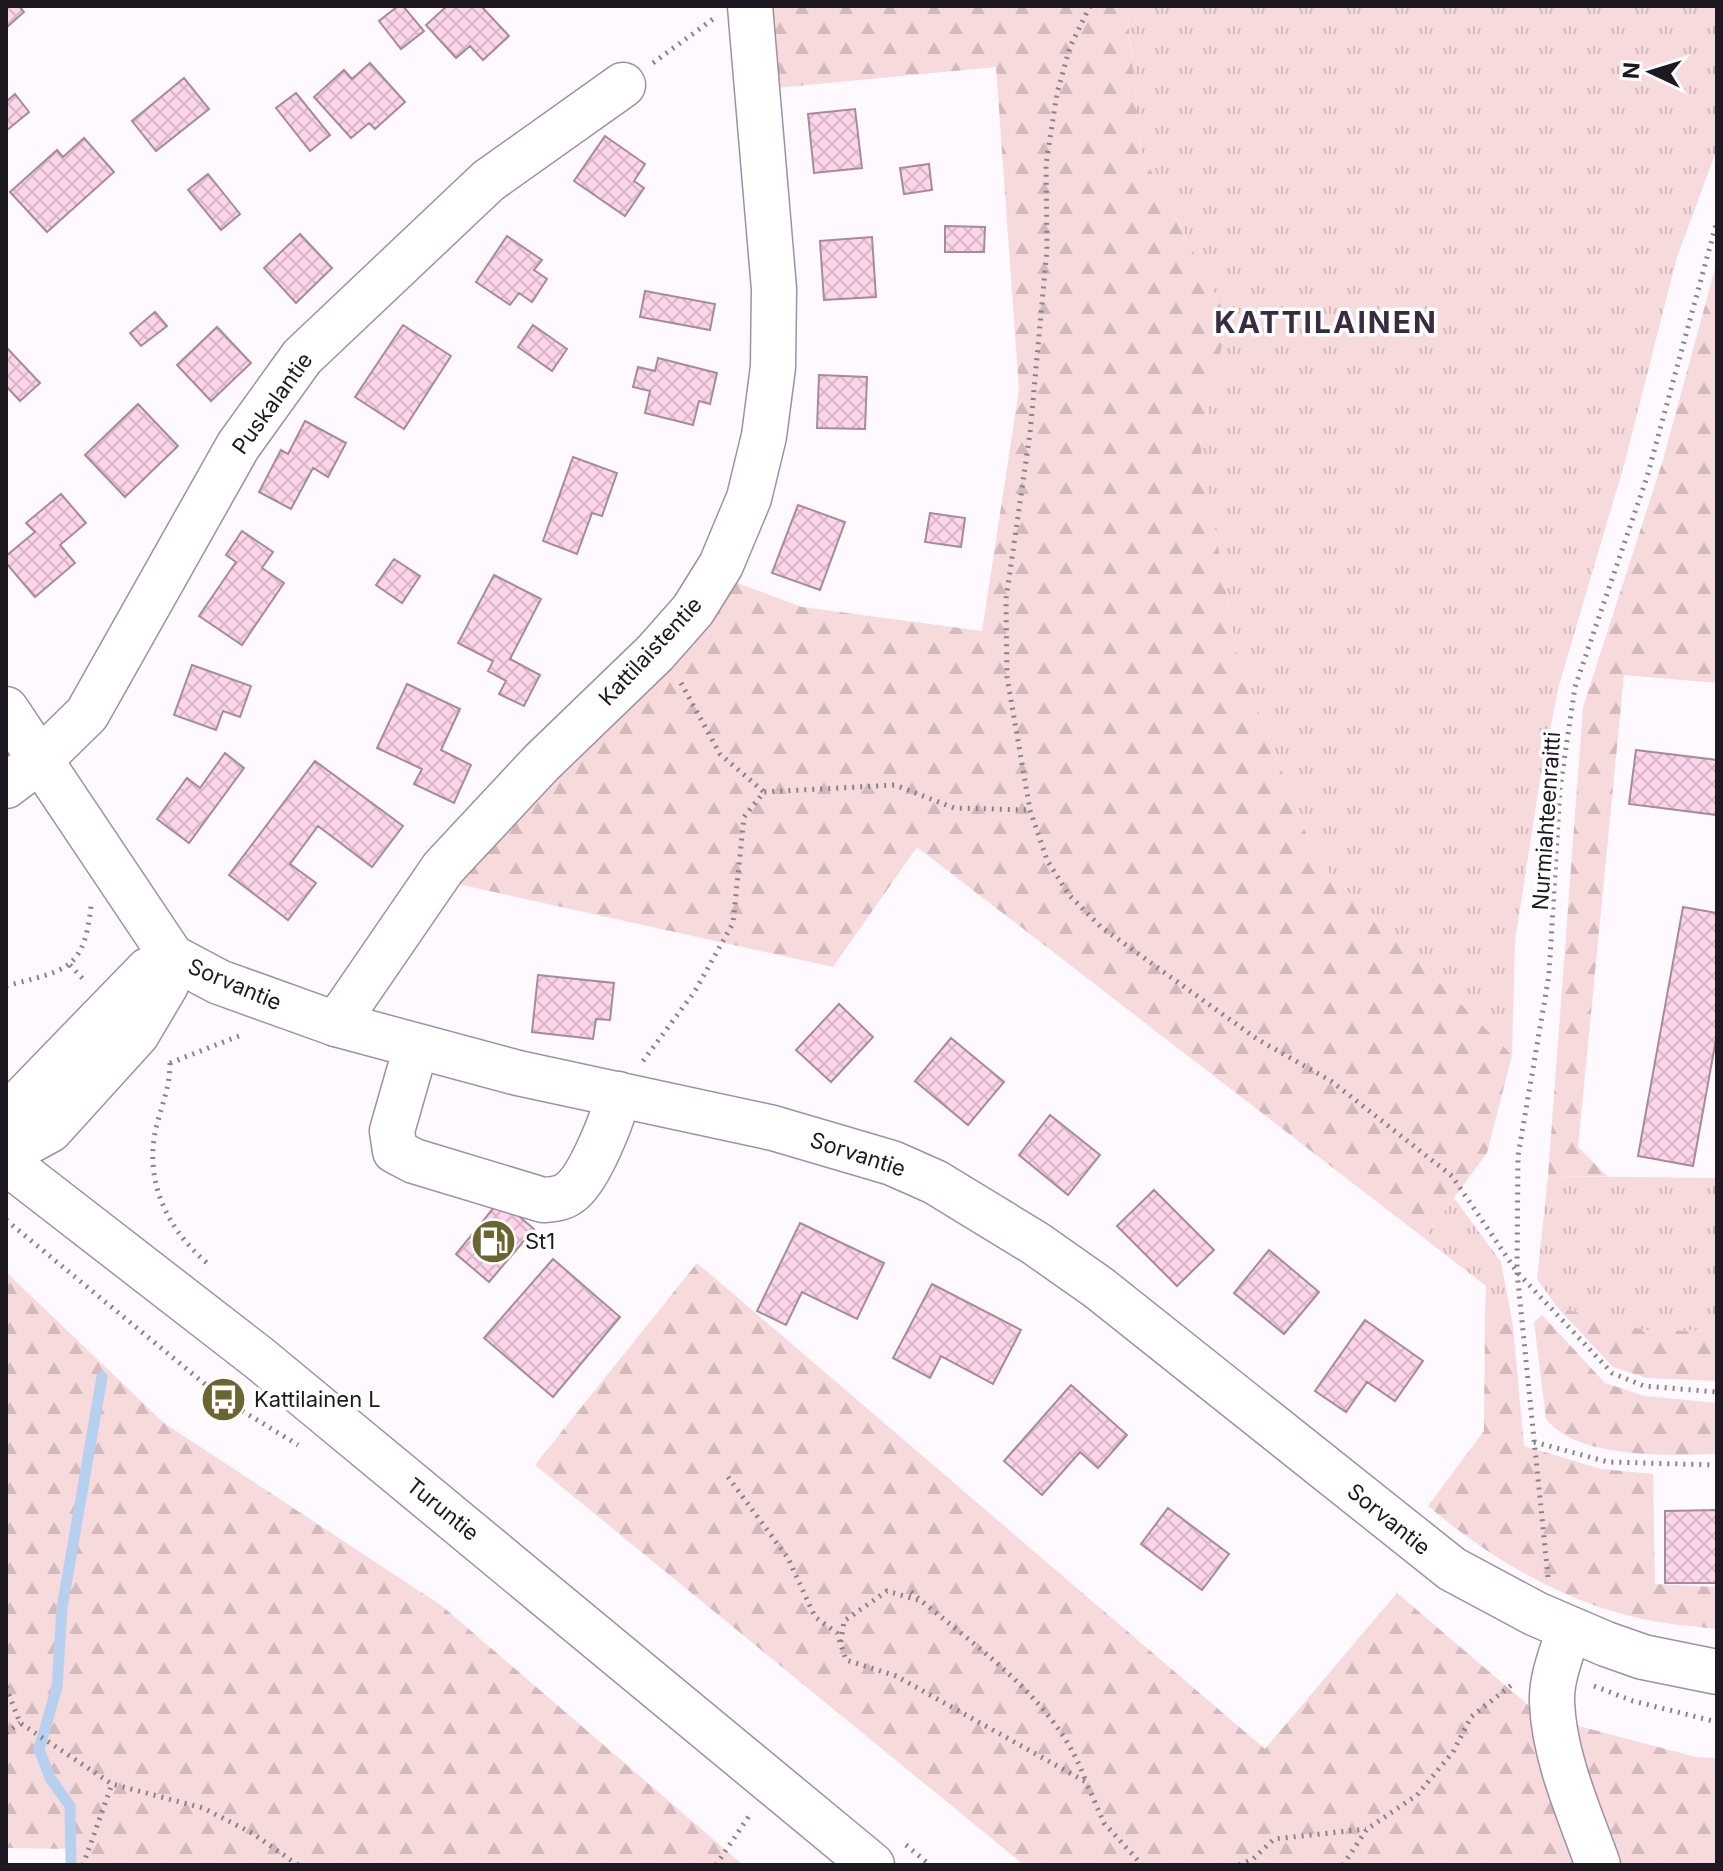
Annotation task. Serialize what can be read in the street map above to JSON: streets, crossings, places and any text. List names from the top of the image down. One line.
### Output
{"streets":{"main road":["Puskalantie","Kattilaistentie","Sorvantie","Turuntie"],"path":["Nurmiahteenraitti"]},"crossings":[["Puskalantie","Sorvantie"],["Kattilaistentie","Sorvantie"],["Nurmiahteenraitti","Sorvantie"]],"districts":["KATTILAINEN"],"places":{"fuel station":["St1"],"bus stop":["Kattilainen L"]},"north":"left"}
